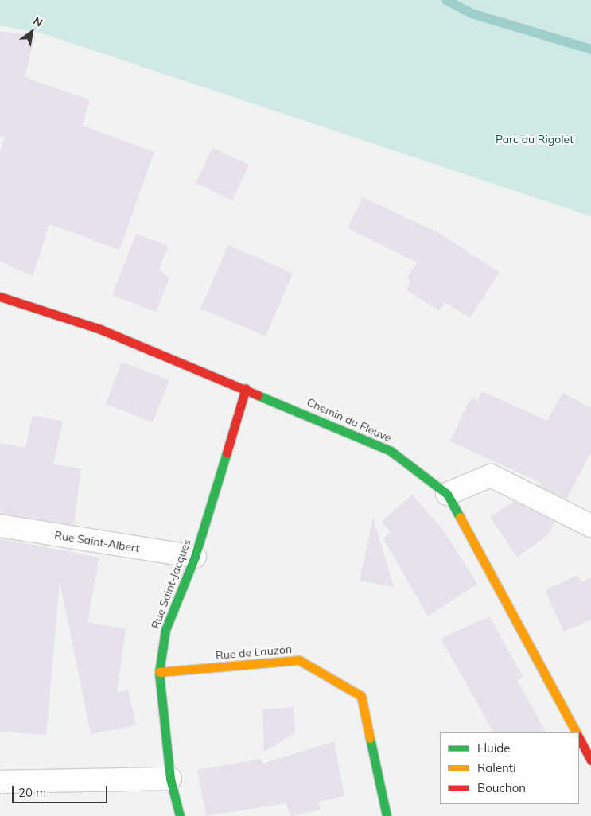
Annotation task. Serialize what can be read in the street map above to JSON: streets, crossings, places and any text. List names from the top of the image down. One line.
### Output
{"streets":{"street":["Chemin du Fleuve","Rue Saint-Albert","Rue Saint-Jacques","Rue de Lauzon"]},"crossings":[["Chemin du Fleuve","Rue Saint-Jacques"],["Rue Saint-Albert","Rue Saint-Jacques"],["Rue Saint-Jacques","Rue de Lauzon"]],"parks":["Parc du Rigolet"],"legend":["Fluide","Ralenti","Bouchon"],"scale_bar":"20 m","north":"top right"}
